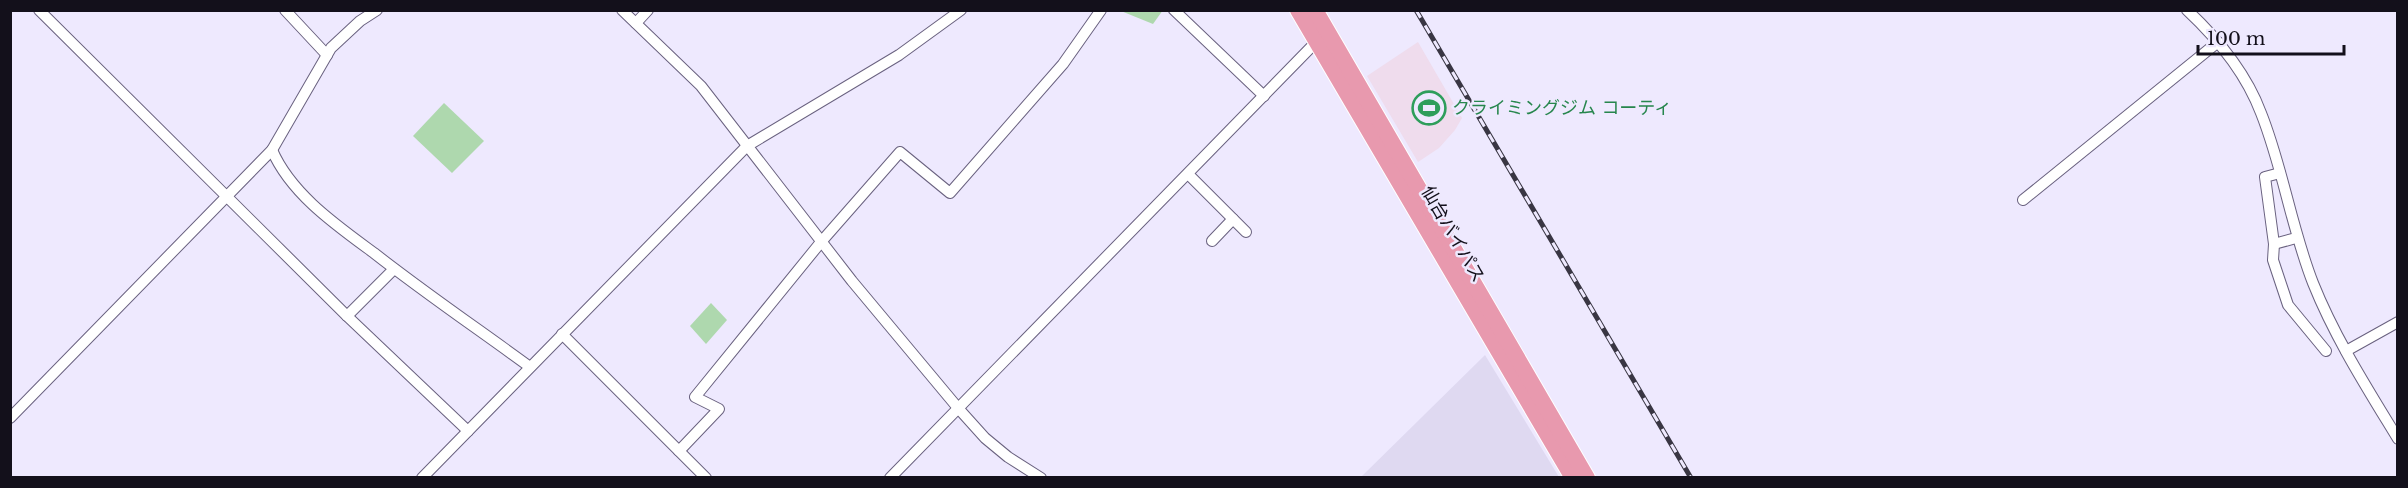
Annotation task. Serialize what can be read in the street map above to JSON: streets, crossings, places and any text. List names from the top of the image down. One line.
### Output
{"streets":{"highway":["仙台バイパス"]},"places":{"sports":["クライミングジム コーティ"]},"scale_bar":"100 m"}
